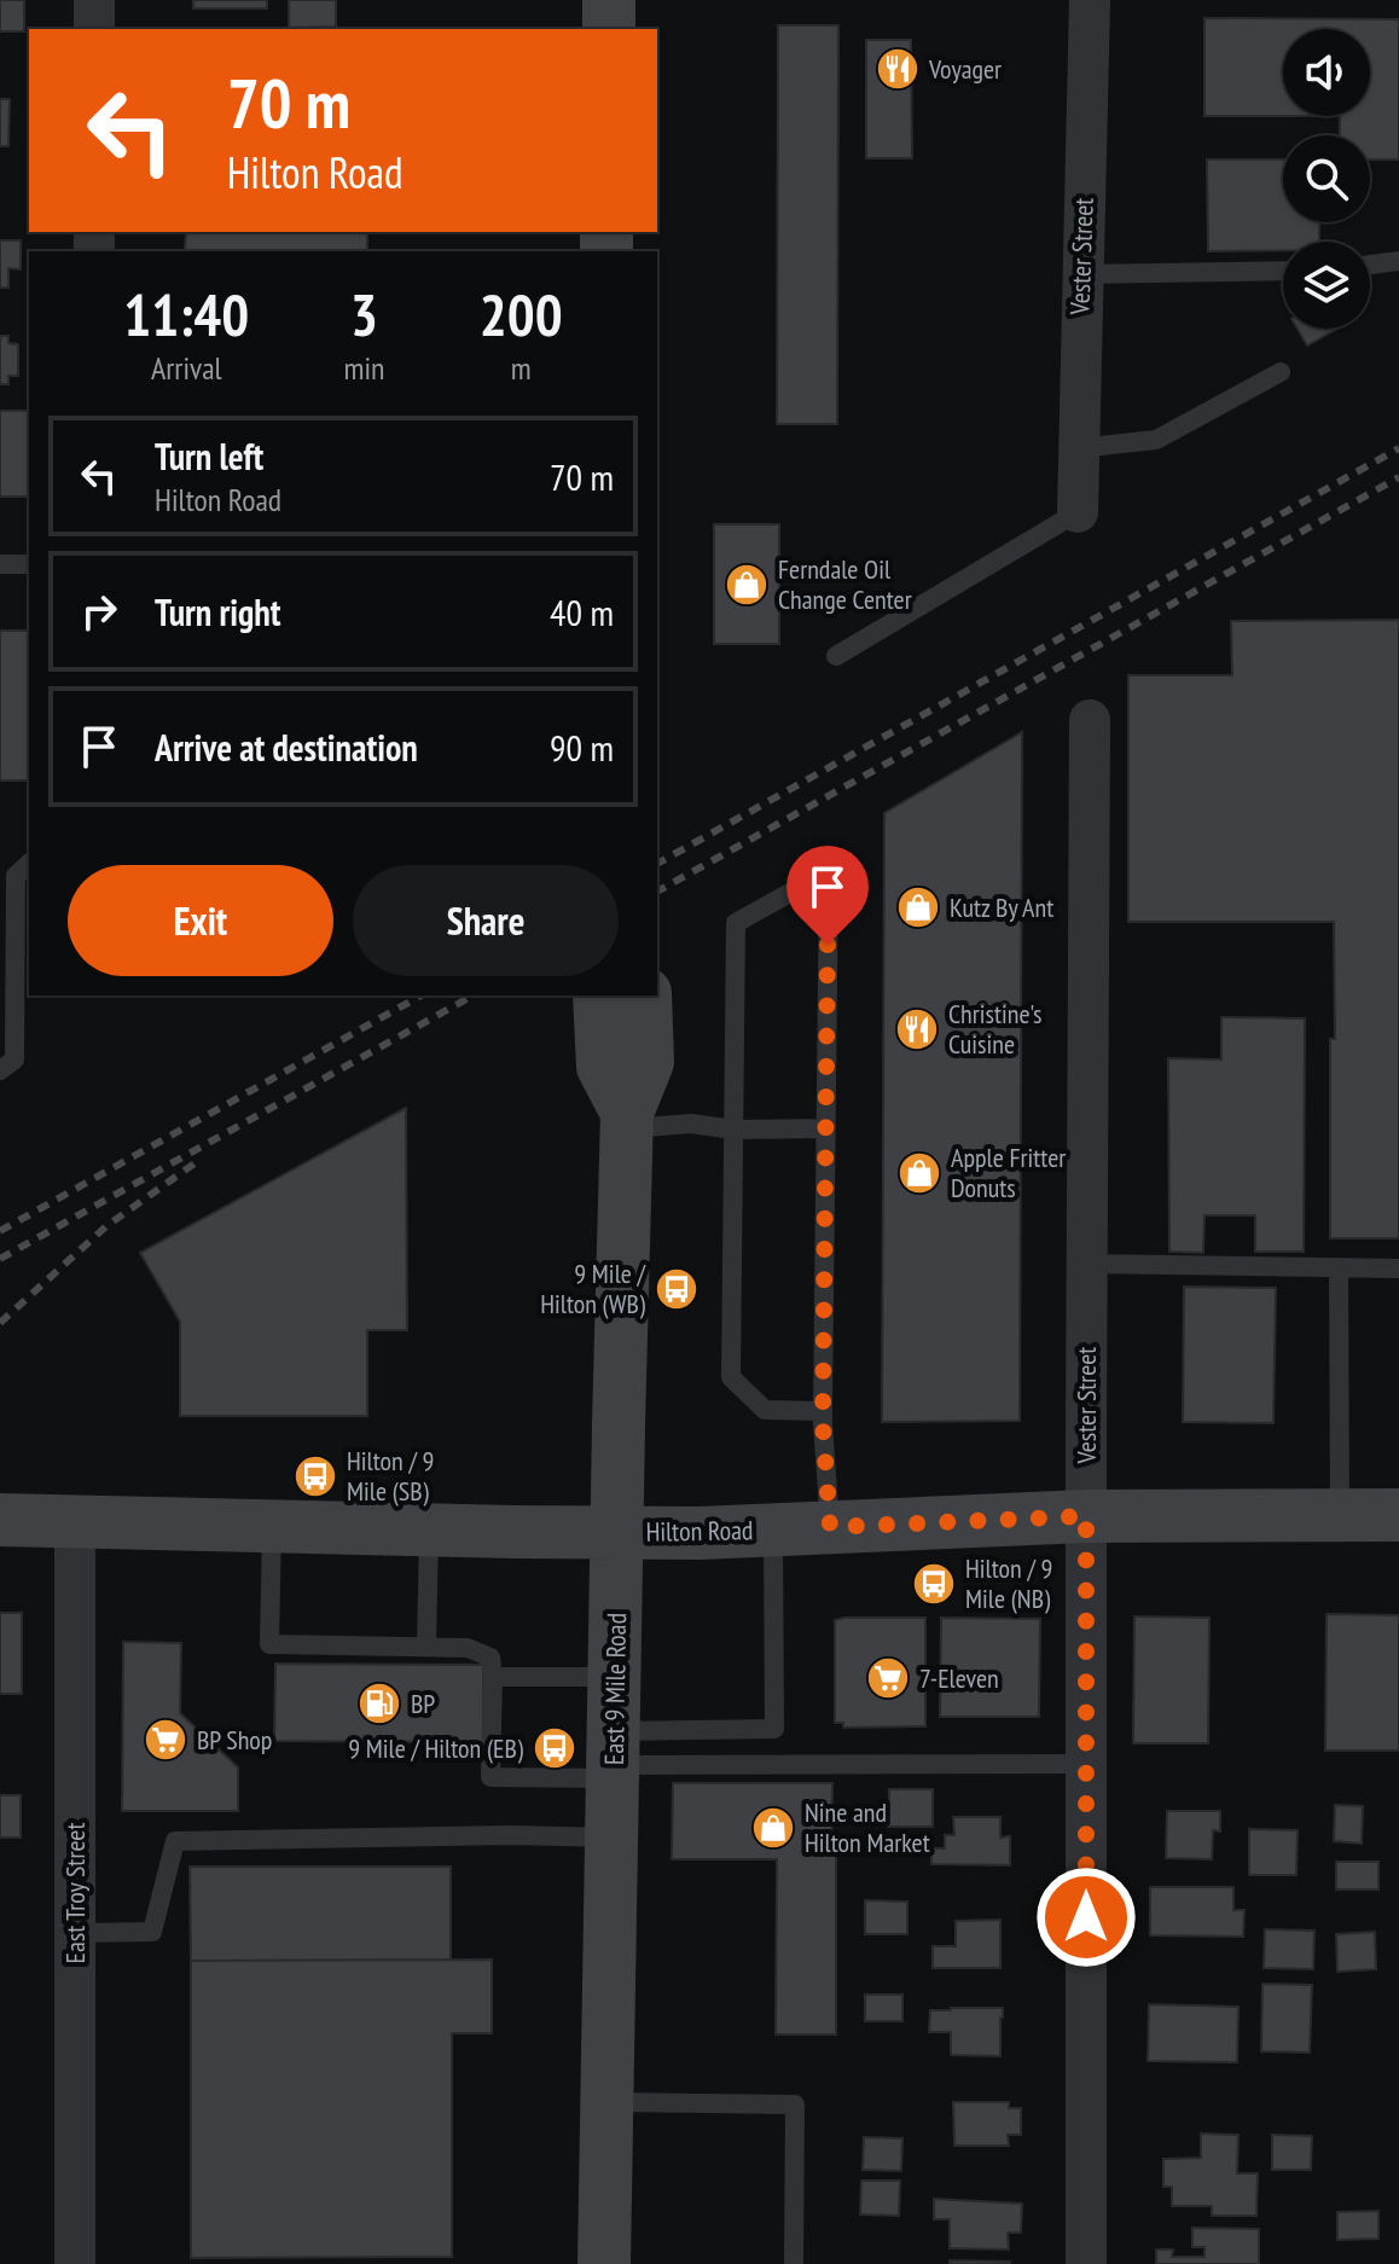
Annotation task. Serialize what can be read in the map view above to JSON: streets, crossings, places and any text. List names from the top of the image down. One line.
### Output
{"streets":{"main road":["Hilton Road","East 9 Mile Road"],"street":["Vester Street","East Troy Street"]},"crossings":[["Vester Street","Hilton Road"],["Hilton Road","East 9 Mile Road"],["Hilton Road","East Troy Street"]],"places":{"restaurant":["Voyager","Christine's Cuisine"],"shop":["Ferndale Oil Change Center","Kutz By Ant","Apple Fritter Donuts","Nine and Hilton Market"],"bus stop":["9 Mile / Hilton (WB)","Hilton / 9 Mile (SB)","Hilton / 9 Mile (NB)","9 Mile / Hilton (EB)"],"supermarket":["7-Eleven","BP Shop"],"fuel station":["BP"]},"page":{"turn":["70 m","Hilton Road"],"eta":["11:40","Arrival","3","min","200","m"],"list":[{"name":"Turn left","note":"Hilton Road","value":"70 m"},{"name":"Turn right","value":"40 m"},{"name":"Arrive at destination","value":"90 m"}],"buttons":["Exit","Share"]}}
